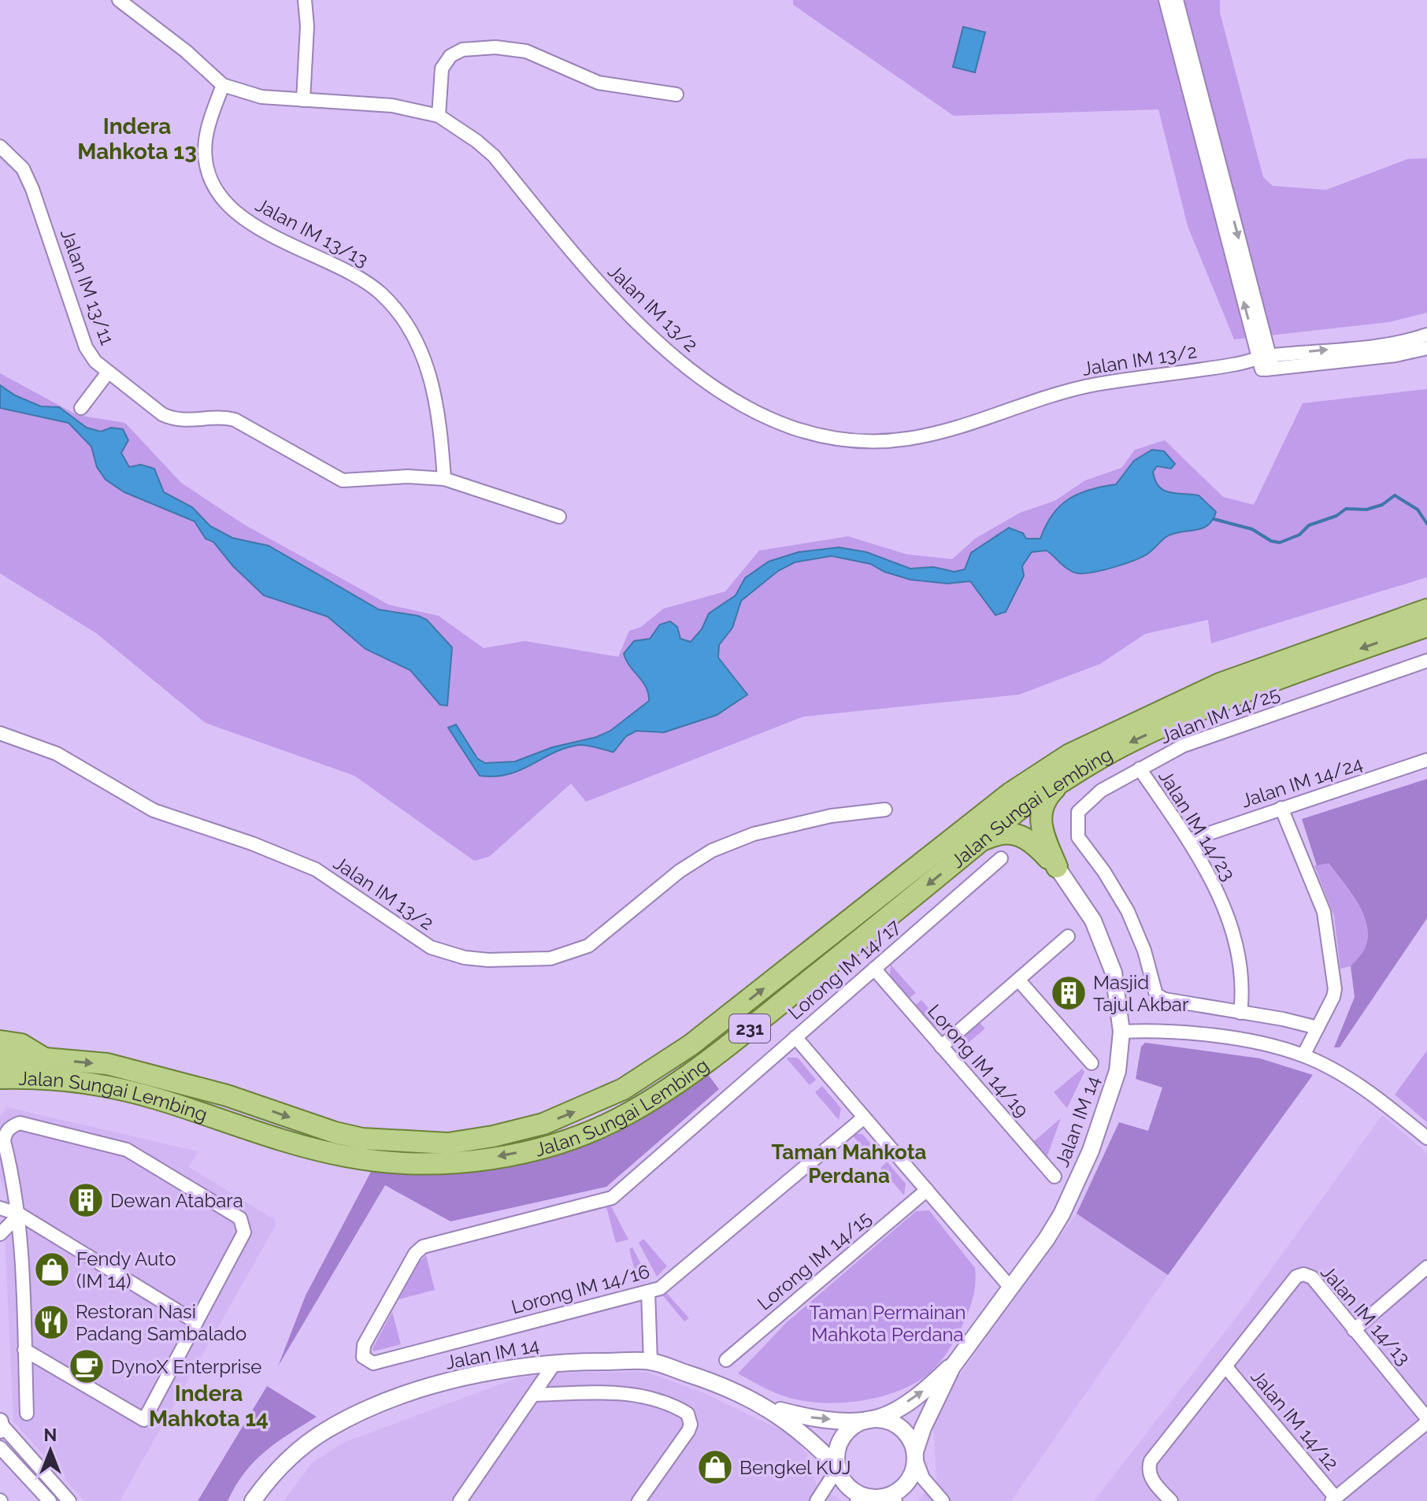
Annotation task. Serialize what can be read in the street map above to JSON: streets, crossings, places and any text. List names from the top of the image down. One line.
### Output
{"streets":{"main road":["Jalan Sungai Lembing","231"],"street":["Jalan IM 13/13","Jalan IM 13/11","Jalan IM 13/2","Jalan IM 14/25","Jalan IM 14/24","Jalan IM 14/23","Lorong IM 14/17","Lorong IM 14/19","Jalan IM 14","Lorong IM 14/15","Lorong IM 14/16","Jalan IM 14/13","Jalan IM 14/12"]},"crossings":[["Jalan IM 13/13","Jalan IM 13/11"],["Jalan IM 13/13","Jalan IM 13/2"],["Jalan IM 14/25","Jalan IM 14/23"],["Jalan IM 14/24","Jalan IM 14/23"],["Lorong IM 14/17","Lorong IM 14/19"],["Lorong IM 14/17","Lorong IM 14/16"],["Jalan IM 14/13","Jalan IM 14/12"]],"districts":["Indera Mahkota 13","Taman Mahkota Perdana","Indera Mahkota 14"],"parks":["Taman Permainan Mahkota Perdana"],"places":{"building":["Masjid Tajul Akbar","Dewan Atabara"],"shop":["Fendy Auto (IM 14)","Bengkel KUJ"],"restaurant":["Restoran Nasi Padang Sambalado"],"cafe":["DynoX Enterprise"]},"north":"top"}
